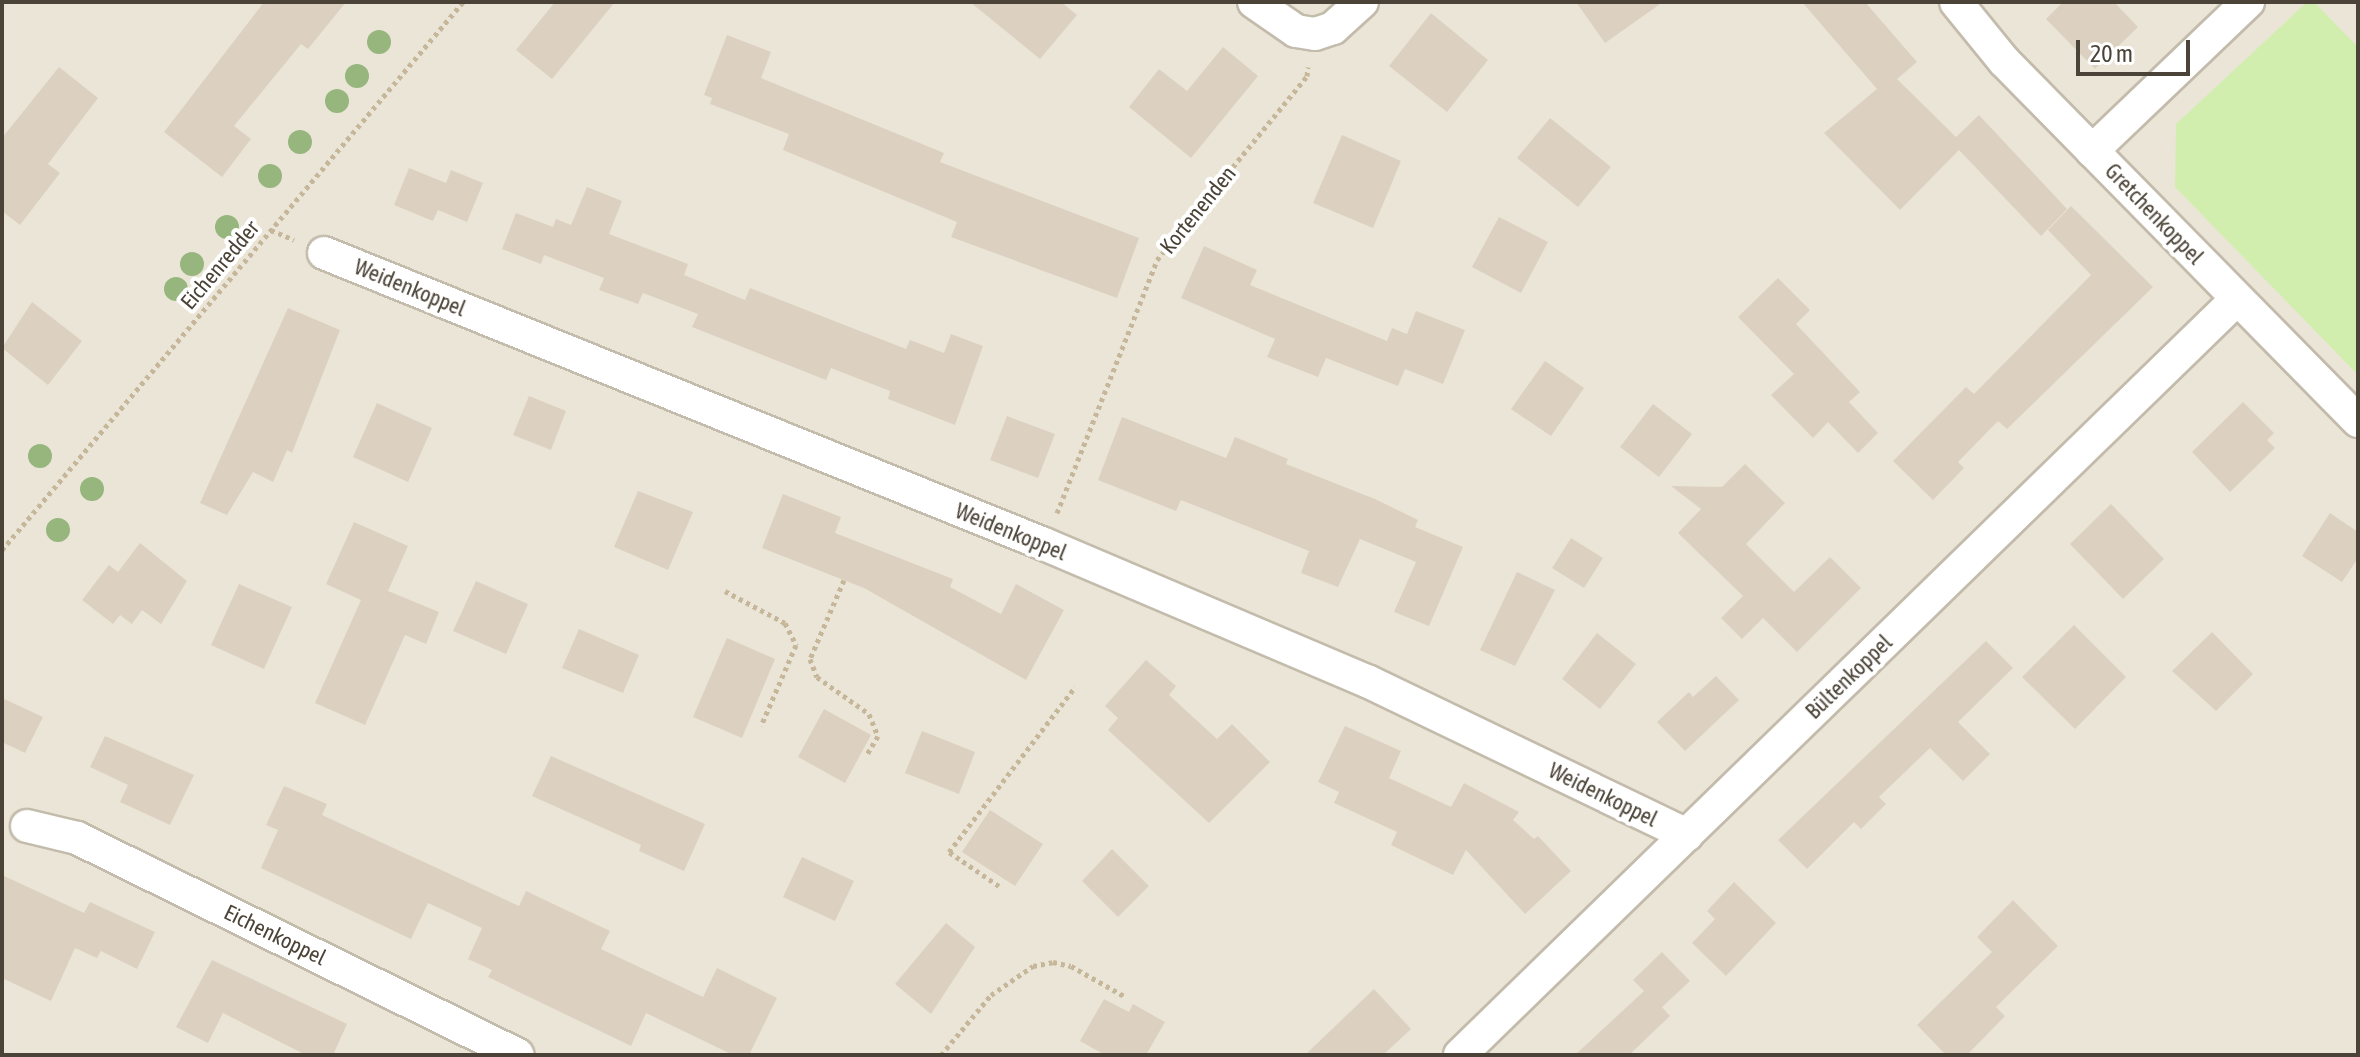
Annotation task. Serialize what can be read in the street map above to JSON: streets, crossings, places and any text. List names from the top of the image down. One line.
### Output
{"streets":{"street":["Gretchenkoppel","Weidenkoppel","Bültenkoppel","Eichenkoppel"],"path":["Kortenenden","Eichenredder"]},"crossings":[["Kortenenden","Weidenkoppel"],["Gretchenkoppel","Bültenkoppel"],["Weidenkoppel","Bültenkoppel"]],"scale_bar":"20 m"}
